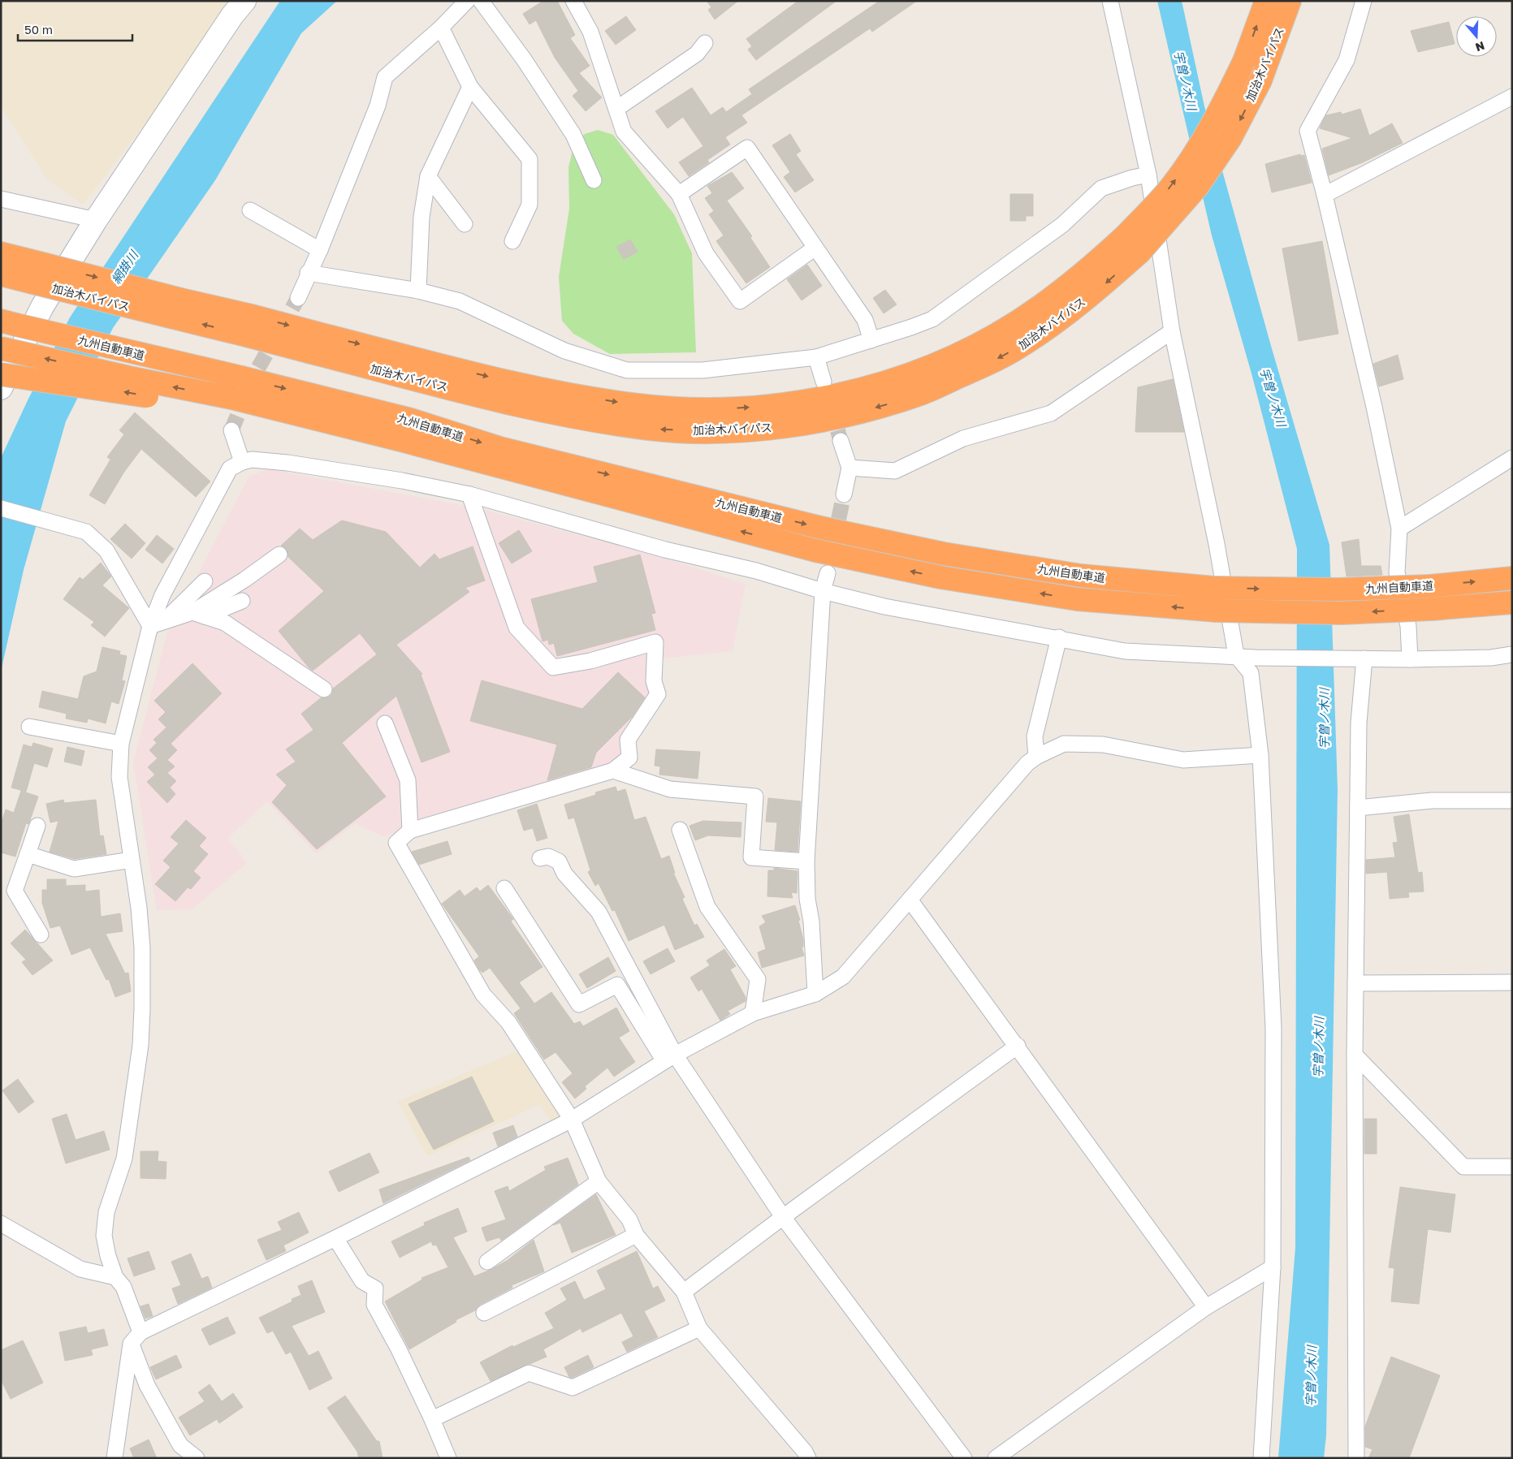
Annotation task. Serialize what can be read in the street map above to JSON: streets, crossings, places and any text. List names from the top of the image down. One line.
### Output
{"streets":{"highway":["加治木バイパス","九州自動車道"]},"water":["宇曽ノ木川","網掛川"],"scale_bar":"50 m","north":"bottom"}
